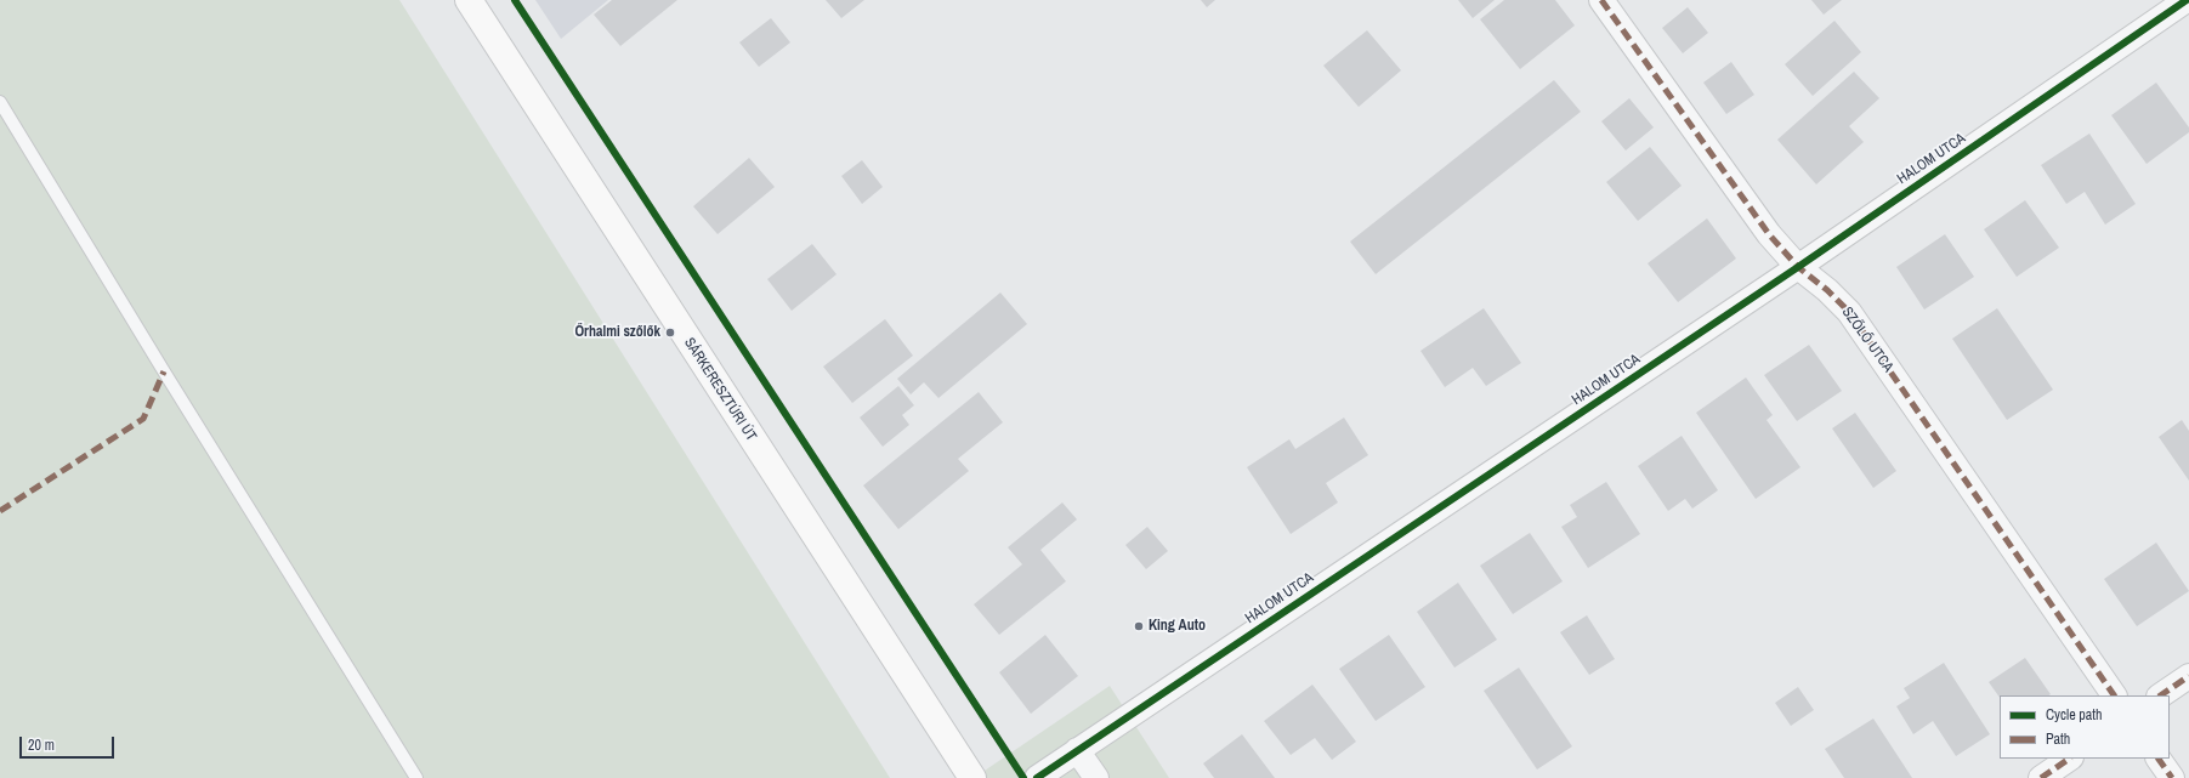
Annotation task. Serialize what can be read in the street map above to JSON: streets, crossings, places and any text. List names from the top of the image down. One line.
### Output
{"streets":{"main road":["SÁRKERESZTÚRI ÚT"],"street":["HALOM UTCA","SZŐLŐ UTCA"]},"crossings":[["HALOM UTCA","SZŐLŐ UTCA"]],"places":["Őrhalmi szőlők","King Auto"],"legend":["Cycle path","Path"],"scale_bar":"20 m"}
